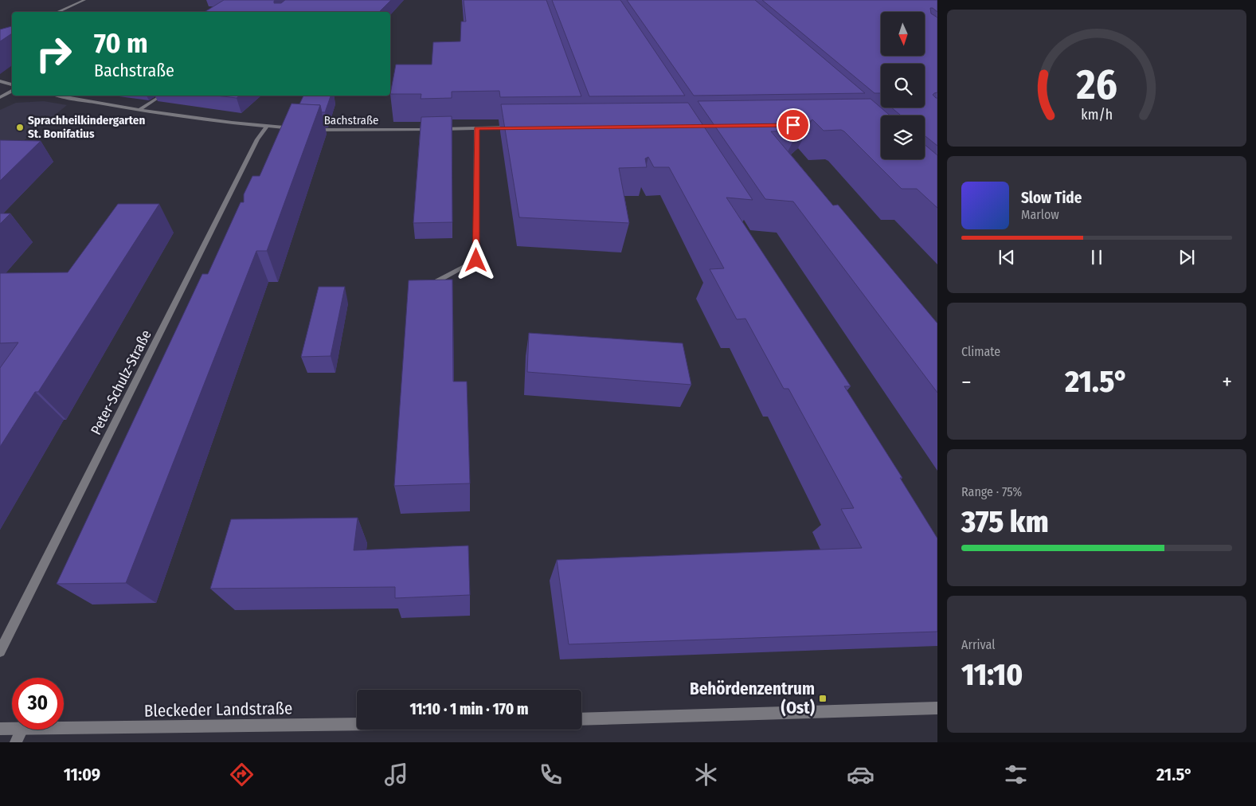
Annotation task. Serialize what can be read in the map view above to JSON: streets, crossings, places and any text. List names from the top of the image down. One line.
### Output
{"streets":{"street":["Bachstraße","Peter-Schulz-Straße","Bleckeder Landstraße"]},"places":{"other":["Sprachheilkindergarten St. Bonifatius"],"transit":["Behördenzentrum (Ost)"]},"north":"bottom","page":{"turn":["70 m","Bachstraße"],"song":["Slow Tide","Marlow"],"tile":["Climate",["Range · 75%","375 km"],["Arrival","11:10"]],"heat":["−","21.5°","+"],"limit":"30","trip":"11:10 · 1 min · 170 m","tabs":["11:09","21.5°"],"gauge":["26","km/h"]}}
